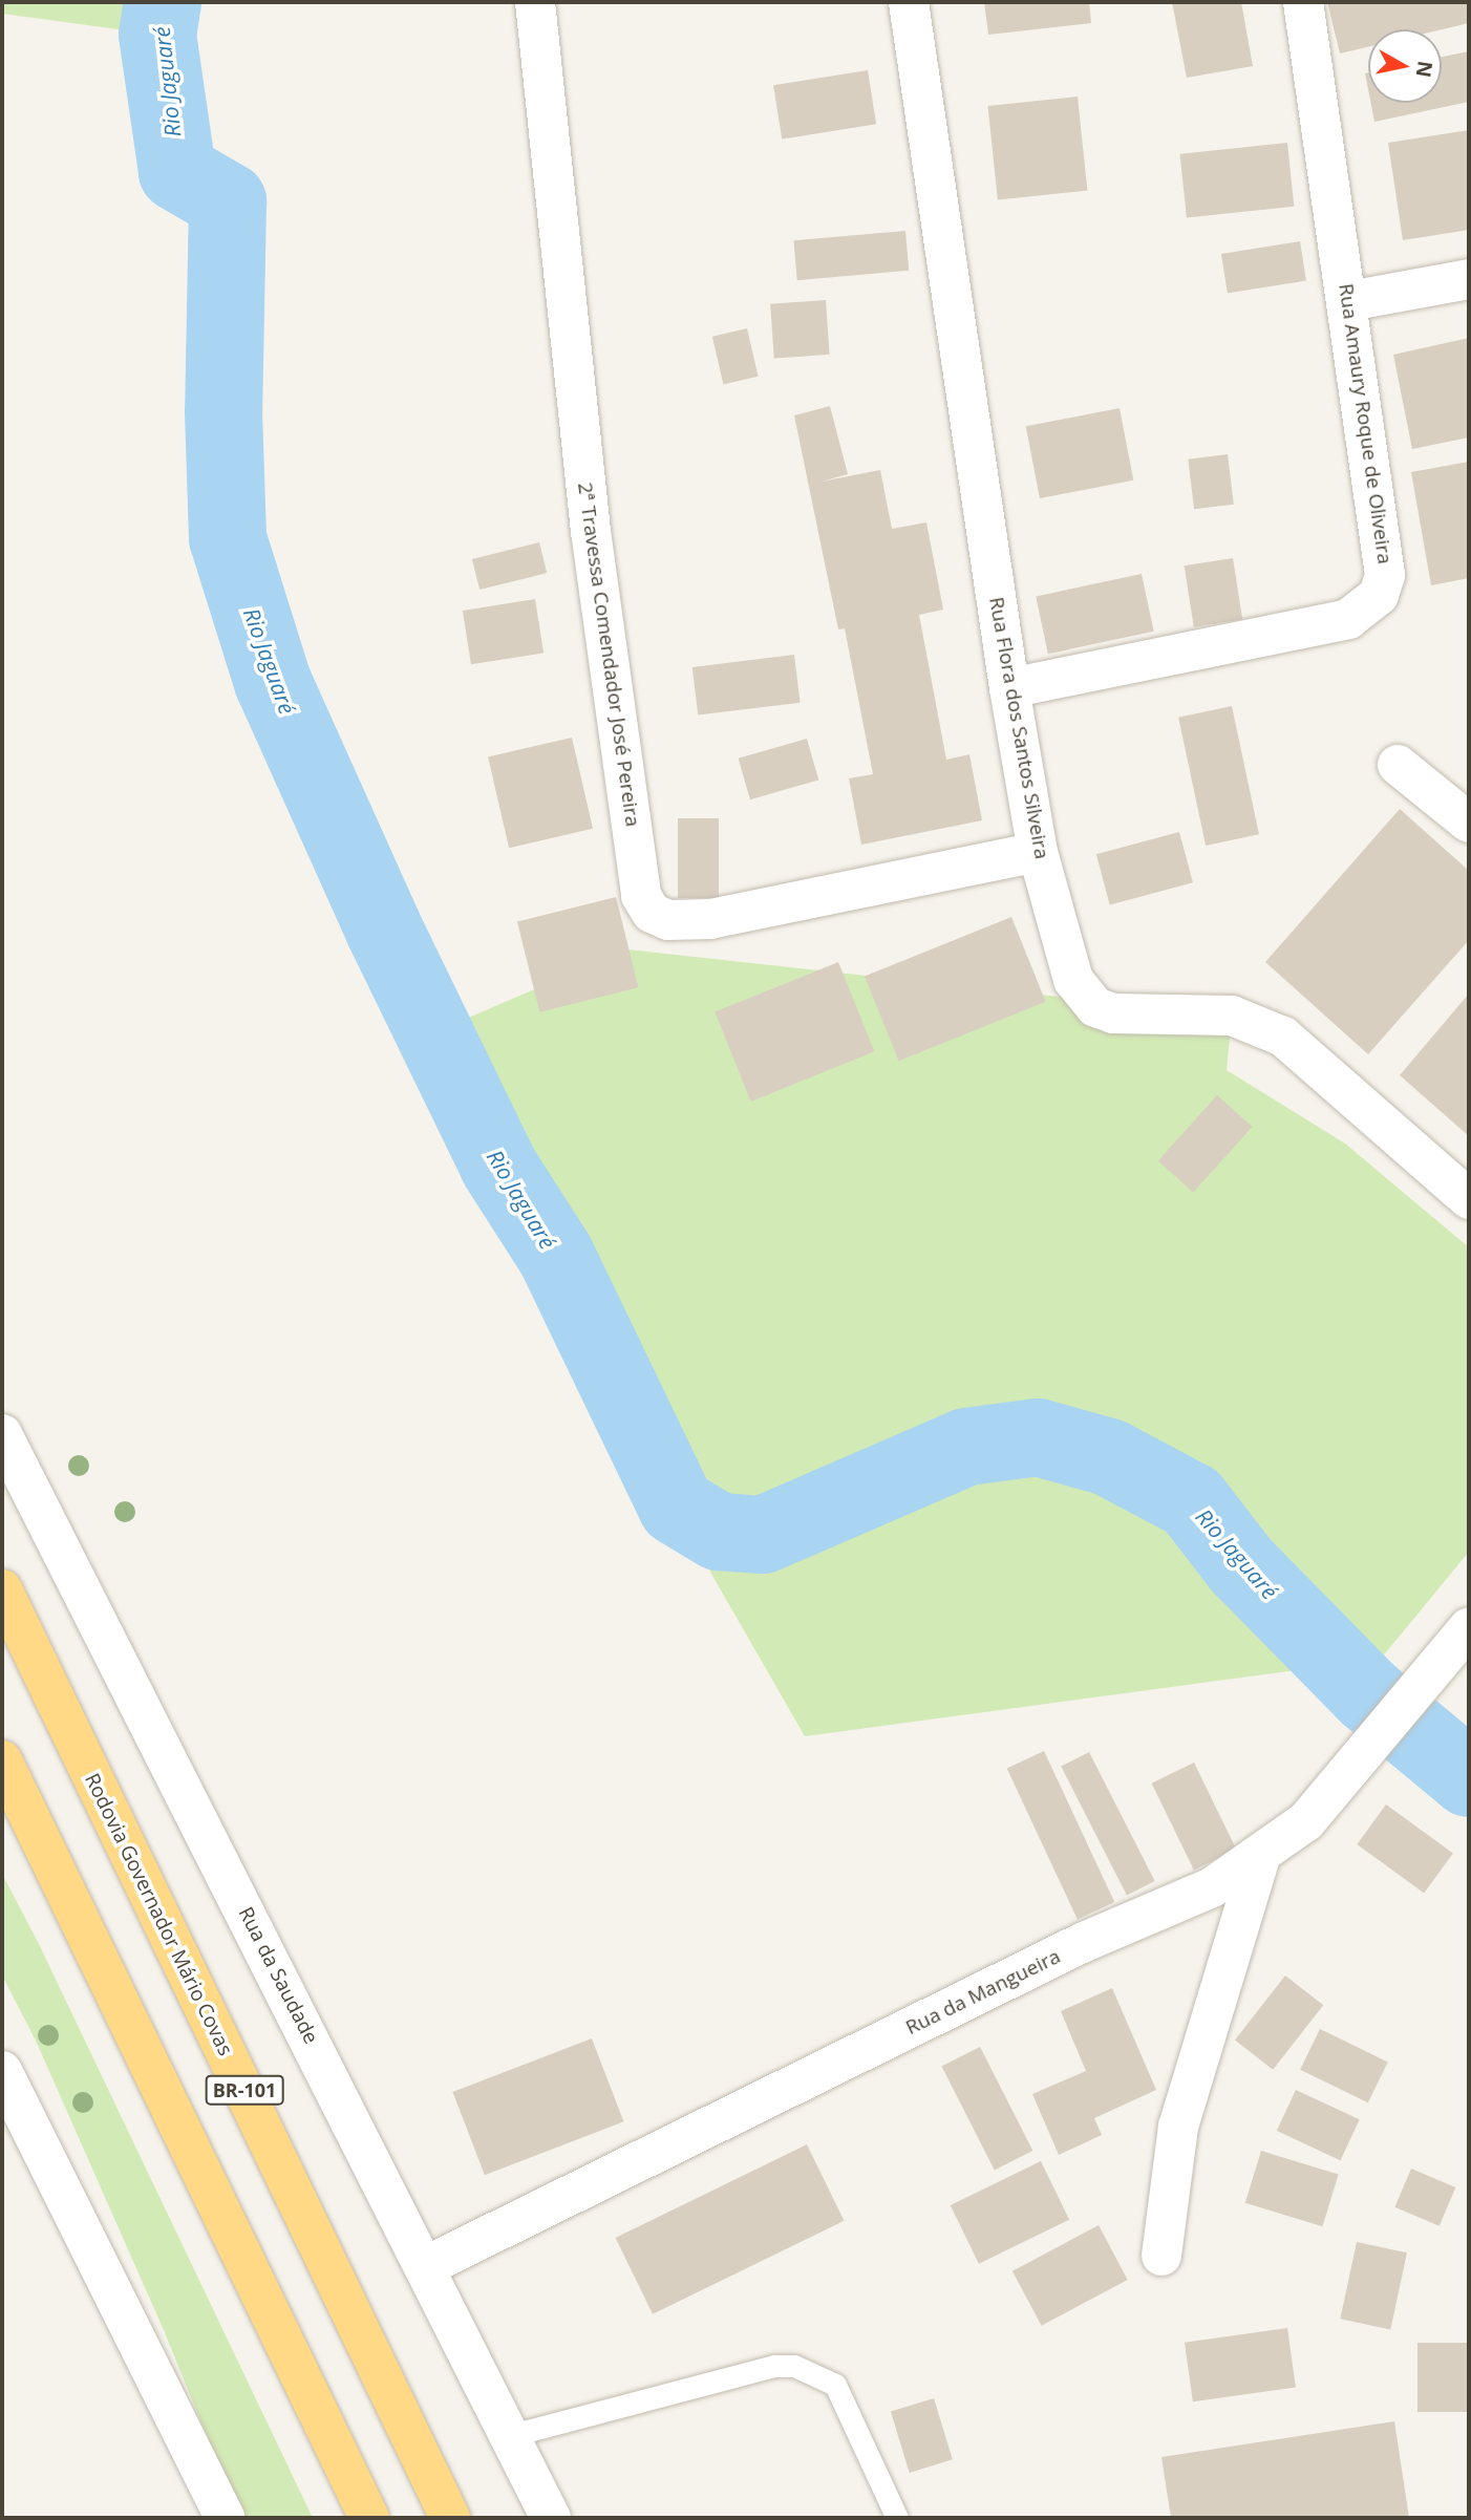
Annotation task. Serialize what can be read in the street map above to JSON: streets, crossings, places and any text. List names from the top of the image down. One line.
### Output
{"streets":{"highway":["Rodovia Governador Mário Covas","BR-101"],"street":["Rua Amaury Roque de Oliveira","2ª Travessa Comendador José Pereira","Rua Flora dos Santos Silveira","Rua da Saudade","Rua da Mangueira"]},"crossings":[["Rua Amaury Roque de Oliveira","Rua Flora dos Santos Silveira"],["2ª Travessa Comendador José Pereira","Rua Flora dos Santos Silveira"],["Rua da Saudade","Rua da Mangueira"]],"water":["Rio Jaguaré"],"north":"right"}
